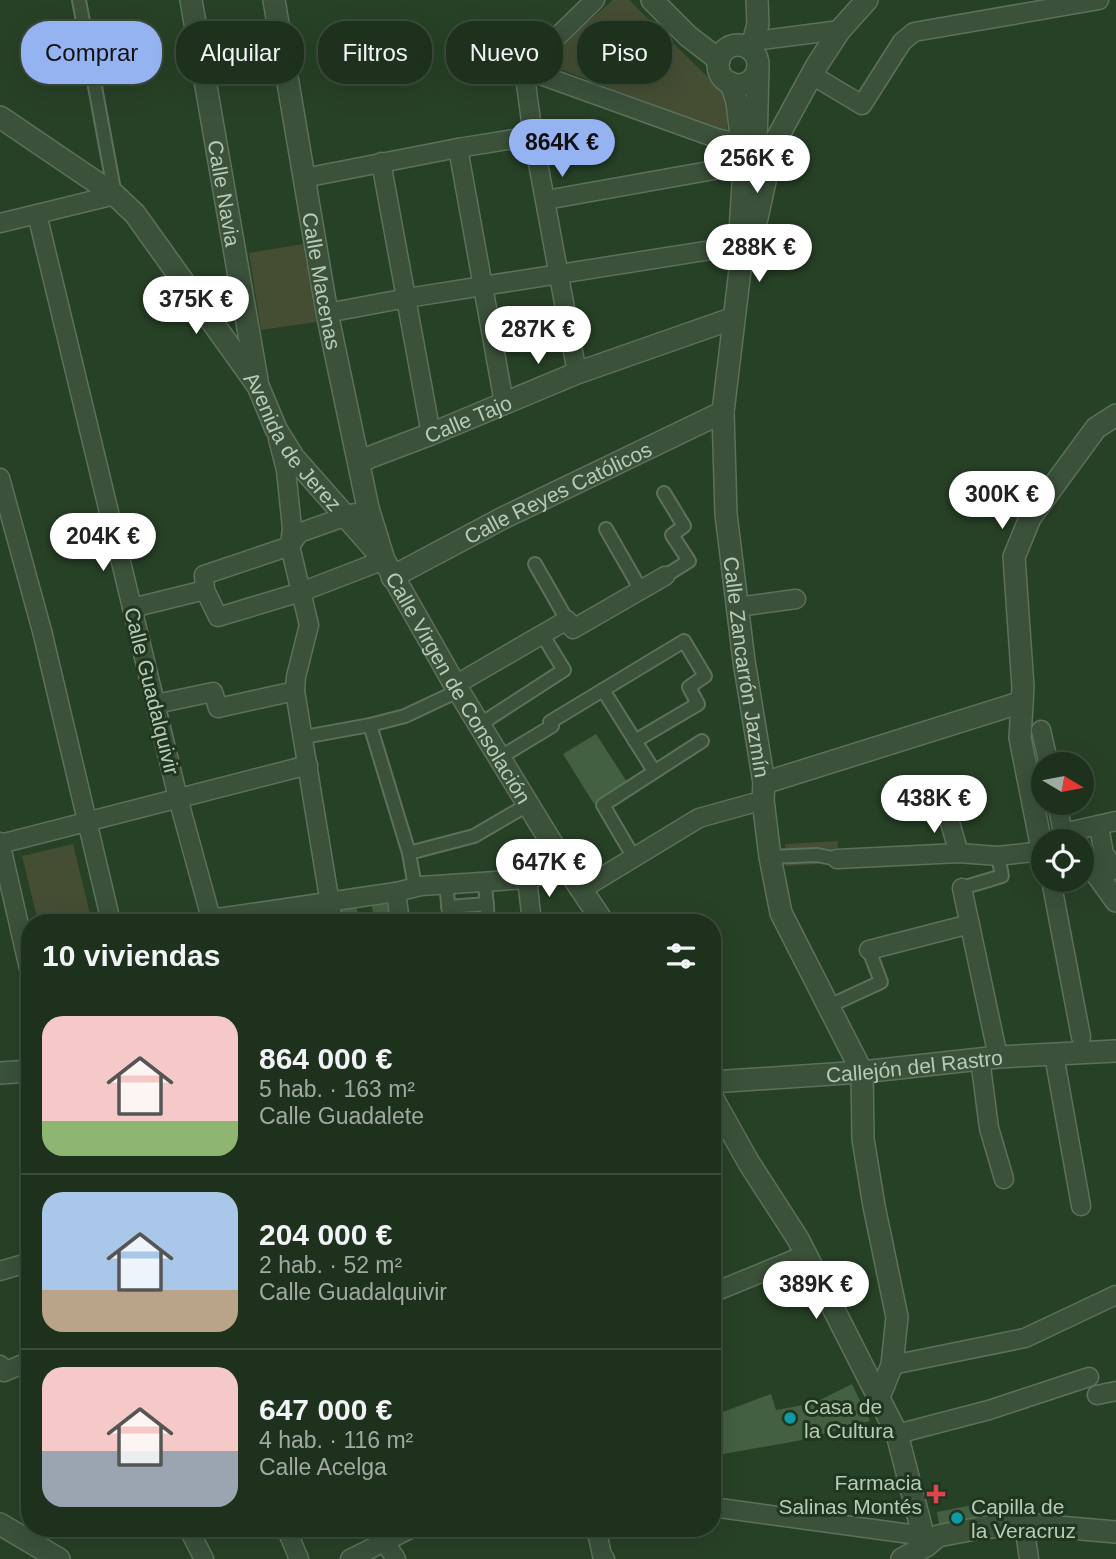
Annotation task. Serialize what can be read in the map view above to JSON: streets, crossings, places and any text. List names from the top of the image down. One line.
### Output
{"streets":{"street":["Calle Navia","Calle Macenas","Calle Tajo","Avenida de Jerez","Calle Reyes Católicos","Calle Zancarrón Jazmín","Calle Virgen de Consolación","Calle Guadalquivir","Callejón del Rastro"]},"crossings":[["Calle Navia","Avenida de Jerez"],["Calle Macenas","Calle Tajo"],["Calle Macenas","Avenida de Jerez"],["Calle Macenas","Calle Reyes Católicos"],["Calle Macenas","Calle Virgen de Consolación"],["Calle Tajo","Calle Zancarrón Jazmín"],["Avenida de Jerez","Calle Reyes Católicos"],["Avenida de Jerez","Calle Virgen de Consolación"],["Calle Reyes Católicos","Calle Zancarrón Jazmín"],["Calle Reyes Católicos","Calle Virgen de Consolación"],["Calle Zancarrón Jazmín","Callejón del Rastro"]],"places":{"other":["Casa de la Cultura","Capilla de la Veracruz"],"health":["Farmacia Salinas Montés"]},"north":"right","page":{"chip":["Comprar","Alquilar","Filtros","Nuevo","Piso"],"price":["864K €","256K €","288K €","375K €","287K €","300K €","204K €","438K €","647K €","389K €"],"heading":"10 viviendas","list":[{"name":"864 000 €","note":"5 hab. · 163 m² · Calle Guadalete"},{"name":"204 000 €","note":"2 hab. · 52 m² · Calle Guadalquivir"},{"name":"647 000 €","note":"4 hab. · 116 m² · Calle Acelga"}]}}
